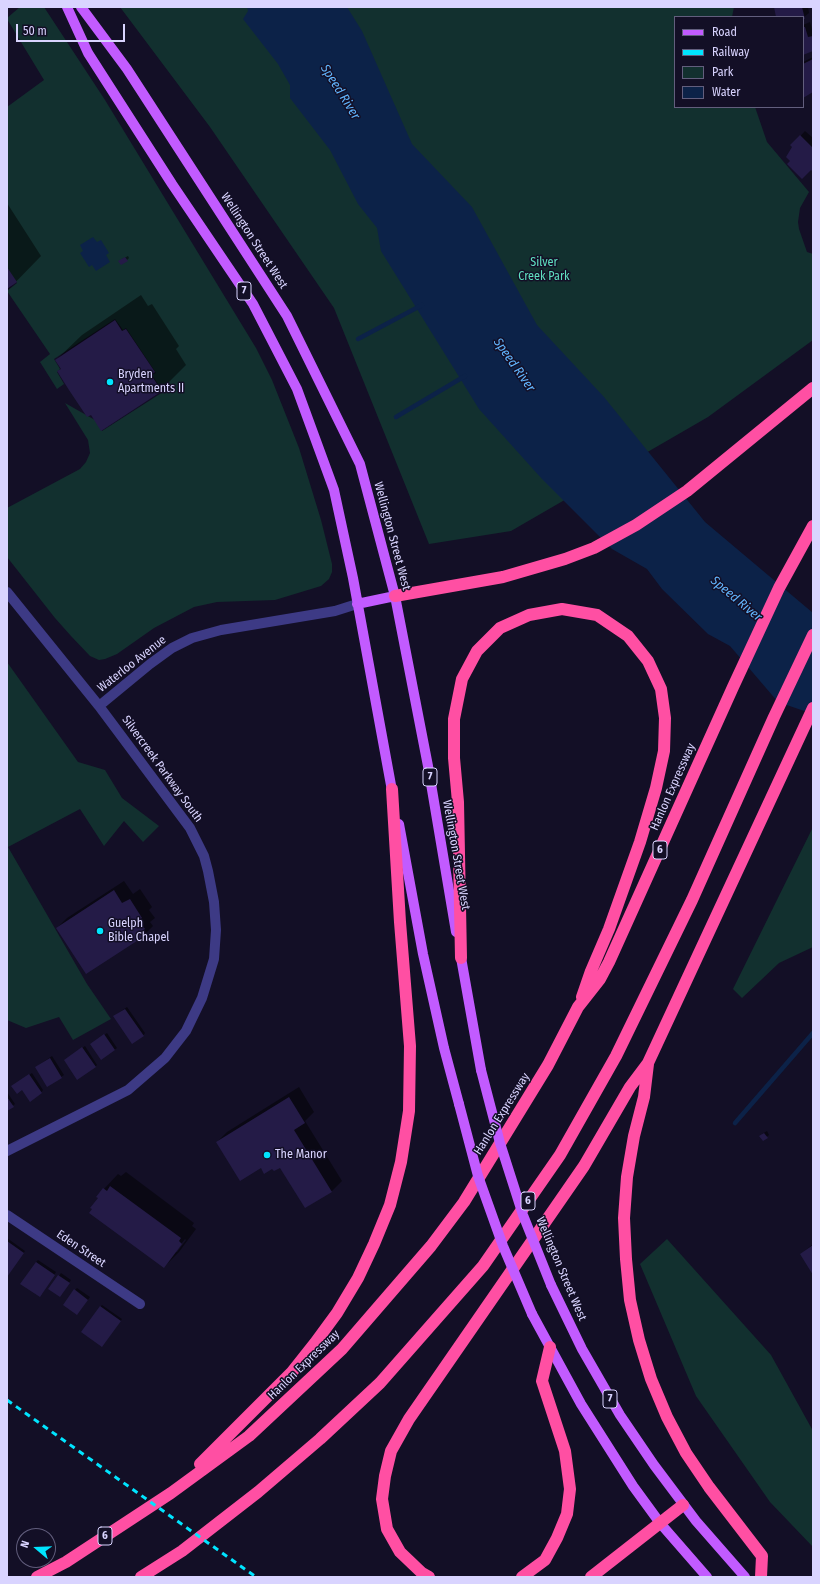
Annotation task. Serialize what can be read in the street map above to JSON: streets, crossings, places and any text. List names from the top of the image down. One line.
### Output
{"streets":{"highway":["Hanlon Expressway","6"],"main road":["Wellington Street West","7","Waterloo Avenue"],"street":["Silvercreek Parkway South","Eden Street"]},"crossings":[["Wellington Street West","Waterloo Avenue"],["7","Waterloo Avenue"],["Waterloo Avenue","Silvercreek Parkway South"]],"water":["Speed River"],"parks":["Silver Creek Park"],"places":["Bryden Apartments II","Guelph Bible Chapel","The Manor"],"legend":["Road","Railway","Park","Water"],"scale_bar":"50 m","north":"left"}
